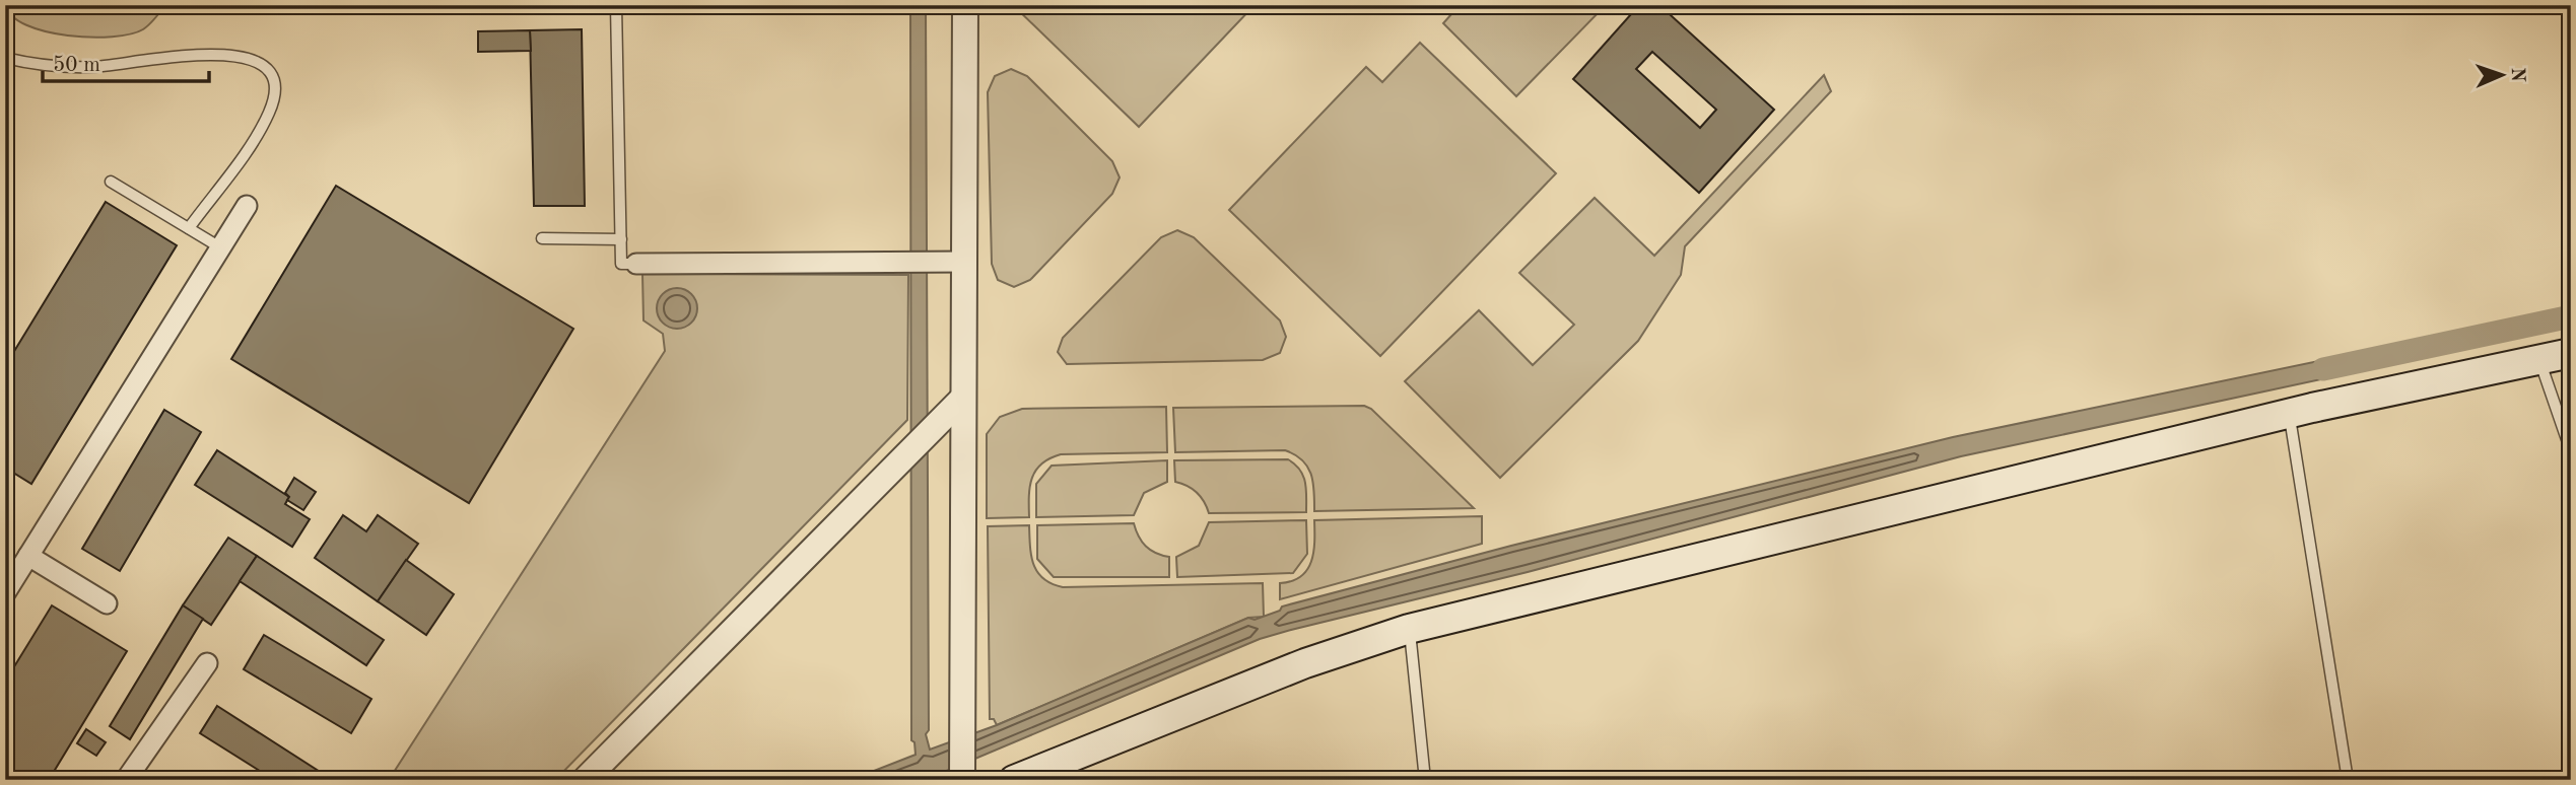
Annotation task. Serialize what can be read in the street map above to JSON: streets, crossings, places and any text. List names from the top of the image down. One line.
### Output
{"scale_bar":"50 m","north":"right"}
